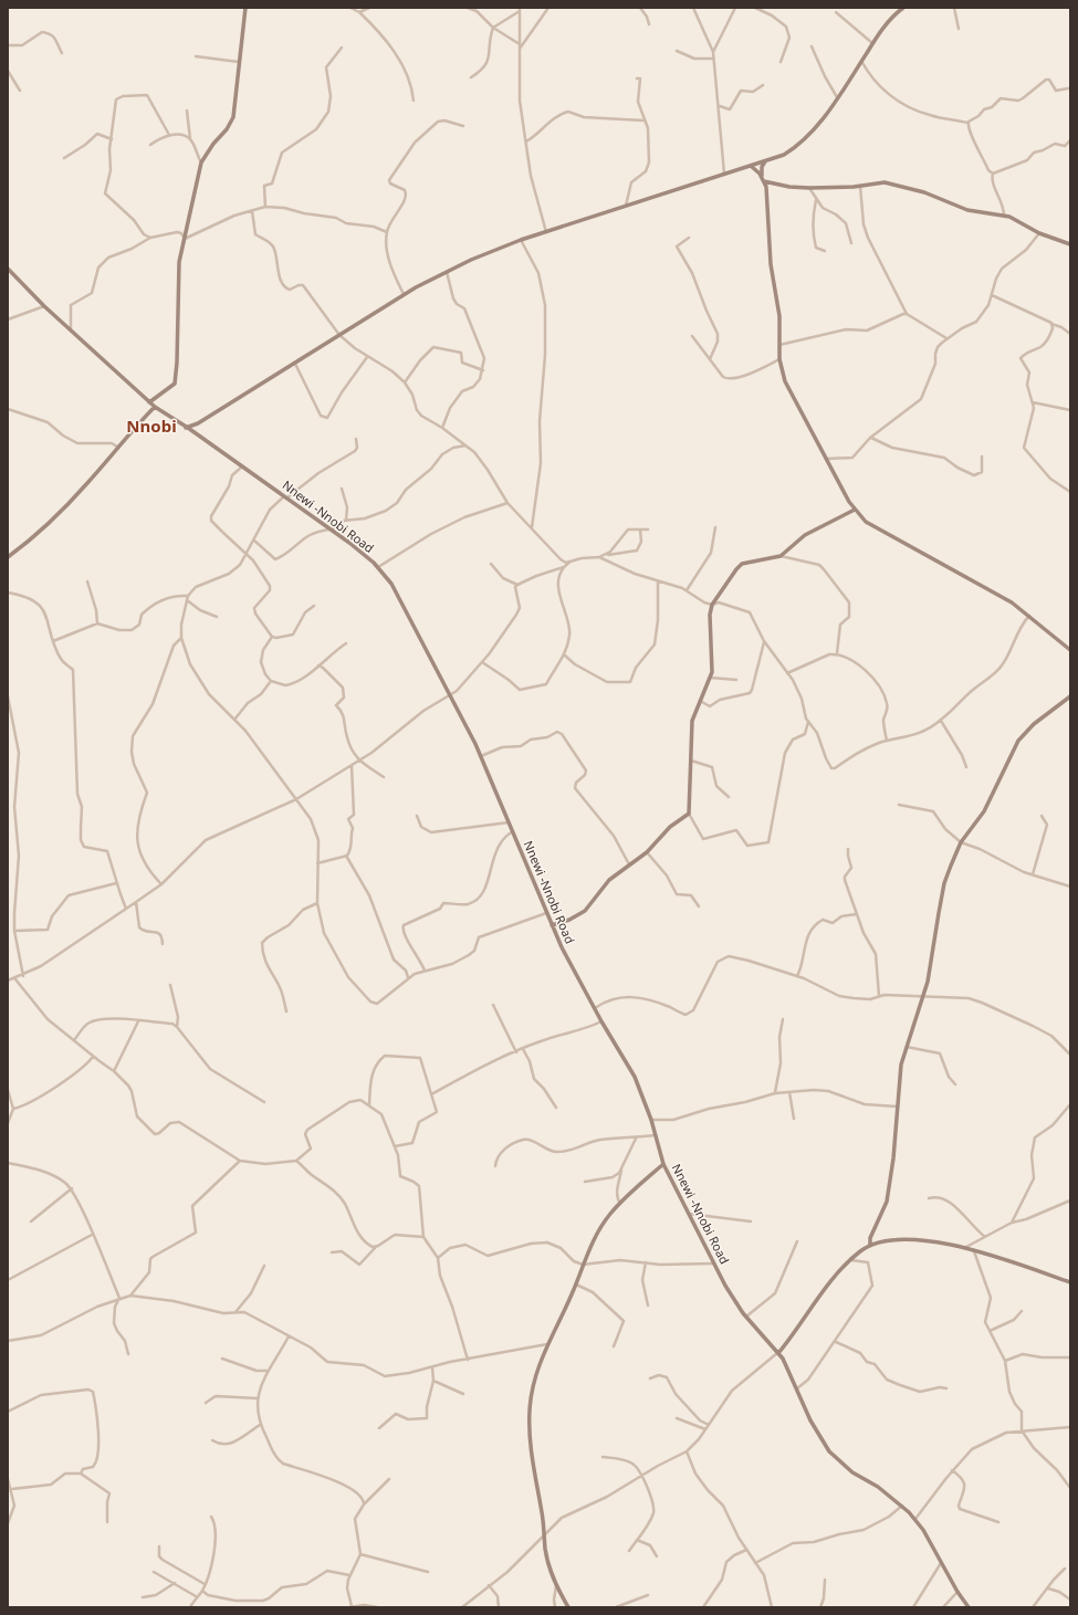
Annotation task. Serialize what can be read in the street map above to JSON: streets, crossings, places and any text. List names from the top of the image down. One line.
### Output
{"streets":{"main road":["Nnewi -Nnobi Road"]},"districts":["Nnobi"]}
